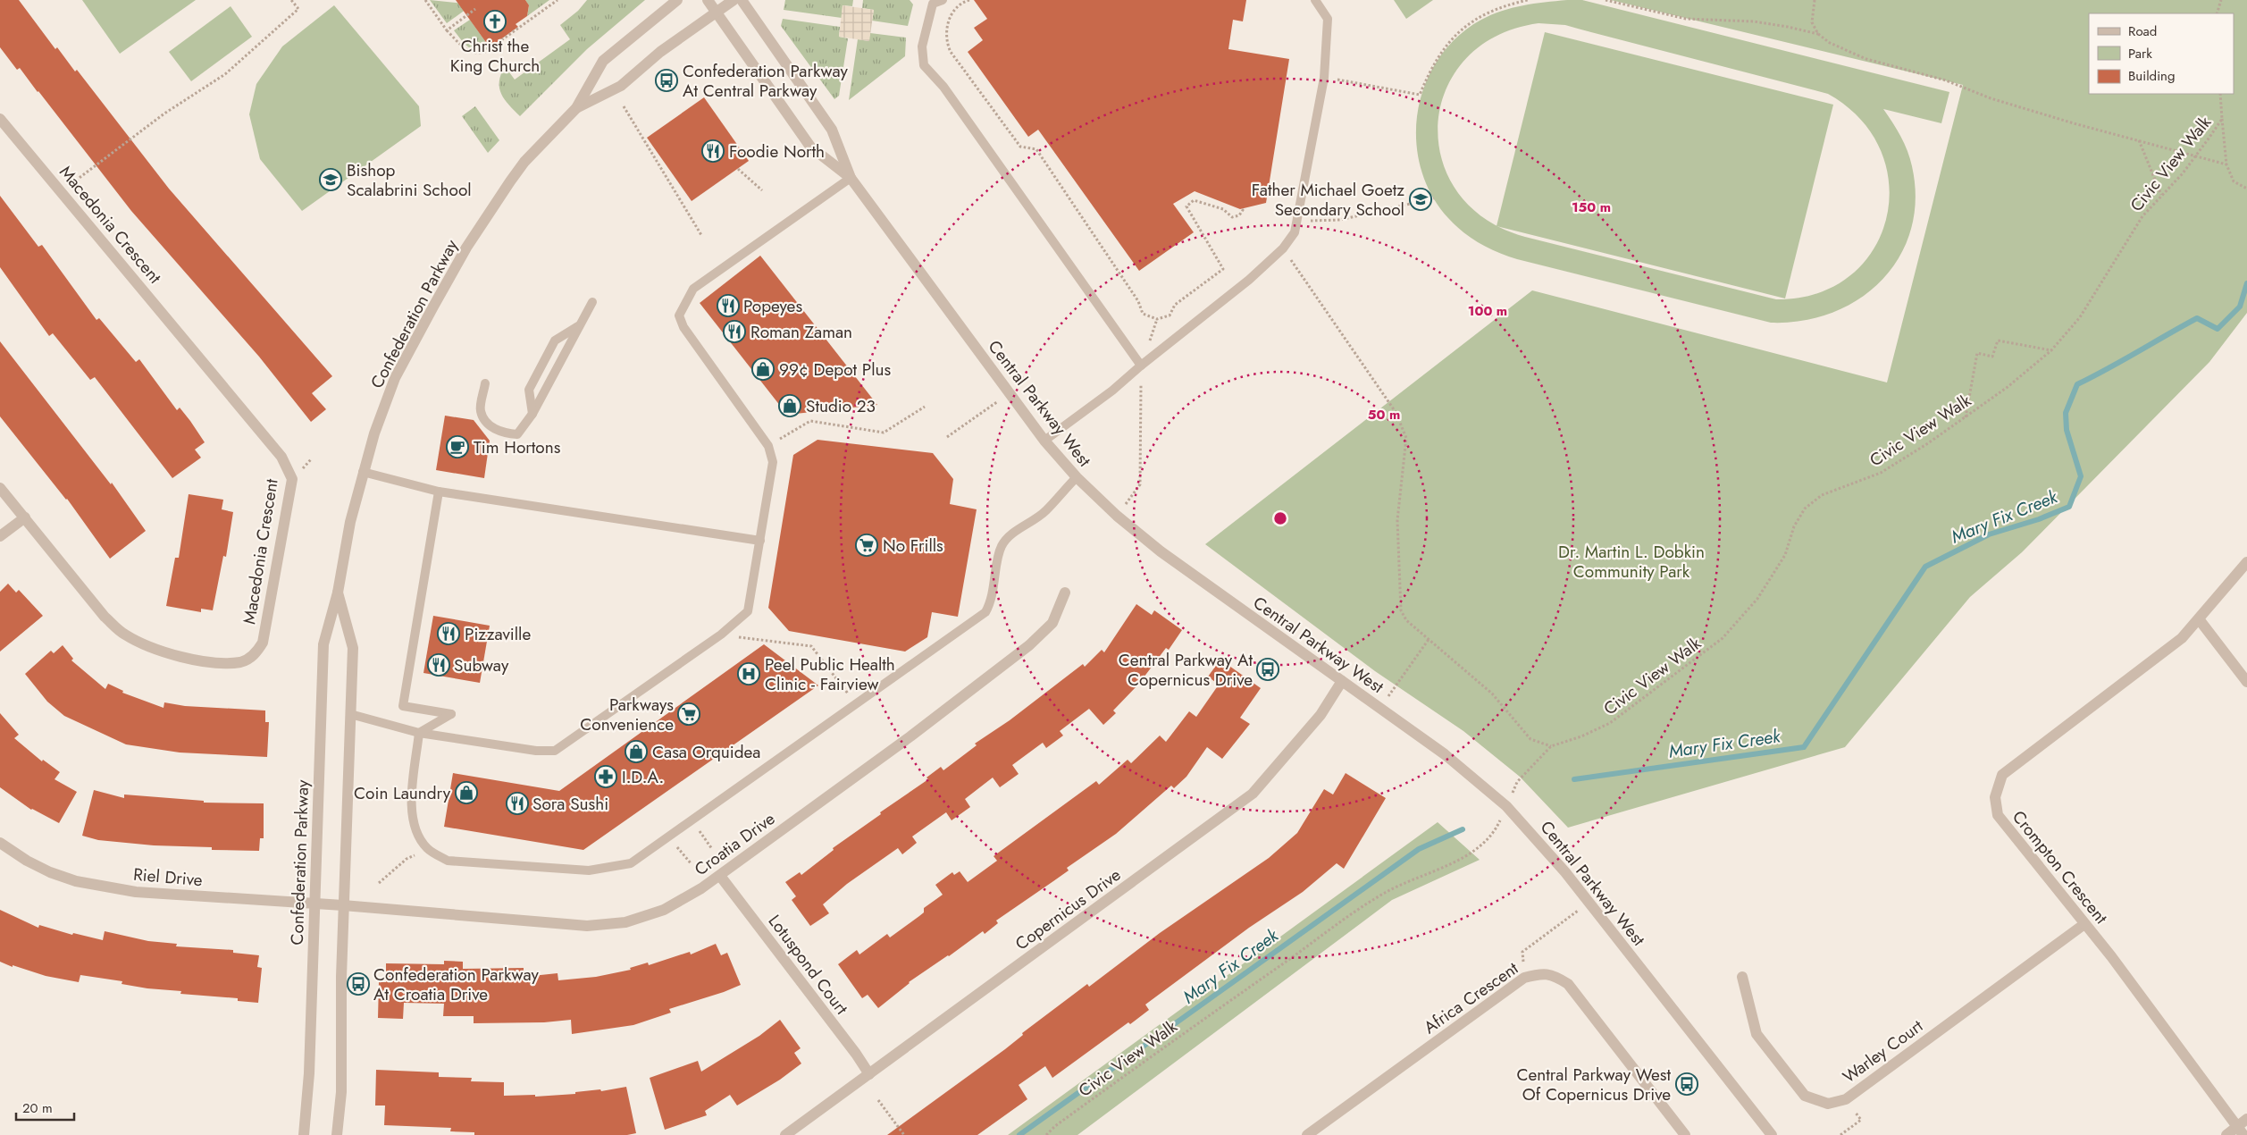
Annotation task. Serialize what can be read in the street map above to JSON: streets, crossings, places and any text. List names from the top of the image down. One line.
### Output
{"streets":{"street":["Macedonia Crescent","Confederation Parkway","Central Parkway West","Croatia Drive","Crompton Crescent","Riel Drive","Copernicus Drive","Lotuspond Court","Africa Crescent","Warley Court"],"path":["Civic View Walk"]},"crossings":[["Confederation Parkway","Central Parkway West"],["Confederation Parkway","Croatia Drive"],["Confederation Parkway","Riel Drive"],["Central Parkway West","Copernicus Drive"],["Croatia Drive","Riel Drive"],["Croatia Drive","Lotuspond Court"],["Crompton Crescent","Warley Court"],["Copernicus Drive","Lotuspond Court"]],"water":["Mary Fix Creek"],"parks":["Dr. Martin L. Dobkin Community Park"],"places":{"church":["Christ the King Church"],"bus stop":["Confederation Parkway At Central Parkway","Central Parkway At Copernicus Drive","Confederation Parkway At Croatia Drive","Central Parkway West Of Copernicus Drive"],"restaurant":["Foodie North","Popeyes","Roman Zaman","Pizzaville","Subway","Sora Sushi"],"school or university":["Bishop Scalabrini School","Father Michael Goetz Secondary School"],"shop":["99¢ Depot Plus","Studio 23","Casa Orquidea","Coin Laundry"],"cafe":["Tim Hortons"],"supermarket":["No Frills","Parkways Convenience"],"hospital":["Peel Public Health Clinic - Fairview"],"pharmacy":["I.D.A."]},"legend":["Road","Park","Building"],"scale_bar":"20 m","rings":["150 m","100 m","50 m"]}
